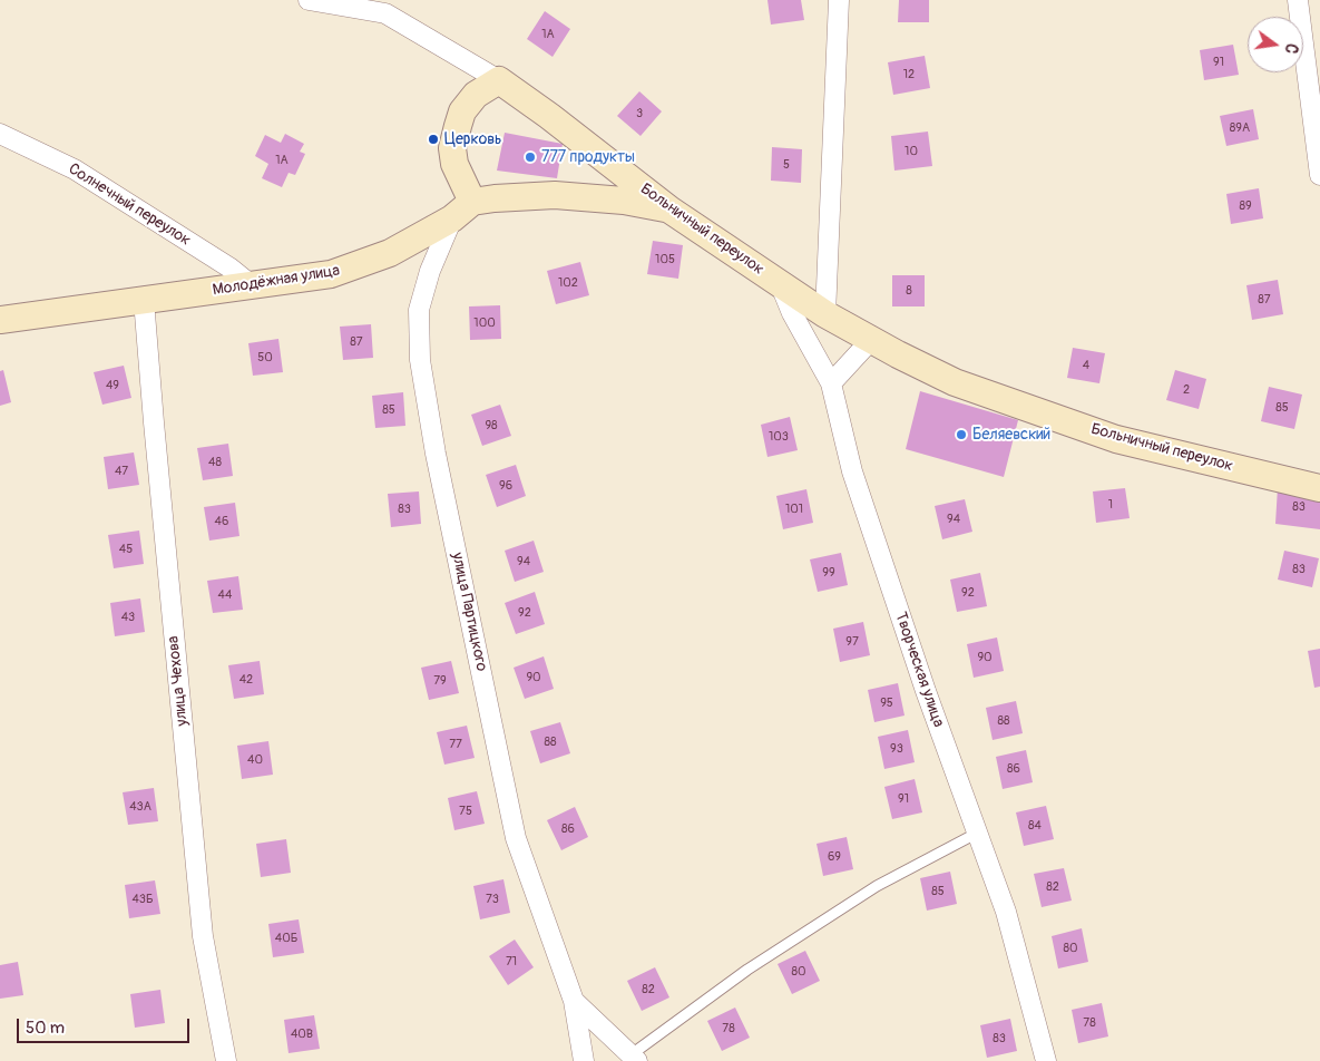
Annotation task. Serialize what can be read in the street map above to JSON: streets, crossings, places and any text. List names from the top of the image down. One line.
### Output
{"streets":{"street":["Солнечный переулок","Больничный переулок","Молодёжная улица","улица Партицкого","Творческая улица","улица Чехова"]},"crossings":[["Солнечный переулок","Молодёжная улица"],["Больничный переулок","Творческая улица"],["Молодёжная улица","улица Партицкого"],["Молодёжная улица","улица Чехова"]],"places":["Церковь","777 продукты","Беляевский"],"house_numbers":["1А","91","12","3","89А","10","1А","5","89","105","102","8","87","100","87","50","4","49","2","85","85","98","103","48","47","96","1","83","83","101","94","46","45","94","83","99","92","44","92","43","97","90","90","42","79","95","88","88","77","93","40","86","91","43А","75","84","86","69","82","85","43Б","73","40Б","80","71","80","82","78","78","40В","83"],"scale_bar":"50 m","north":"right"}
